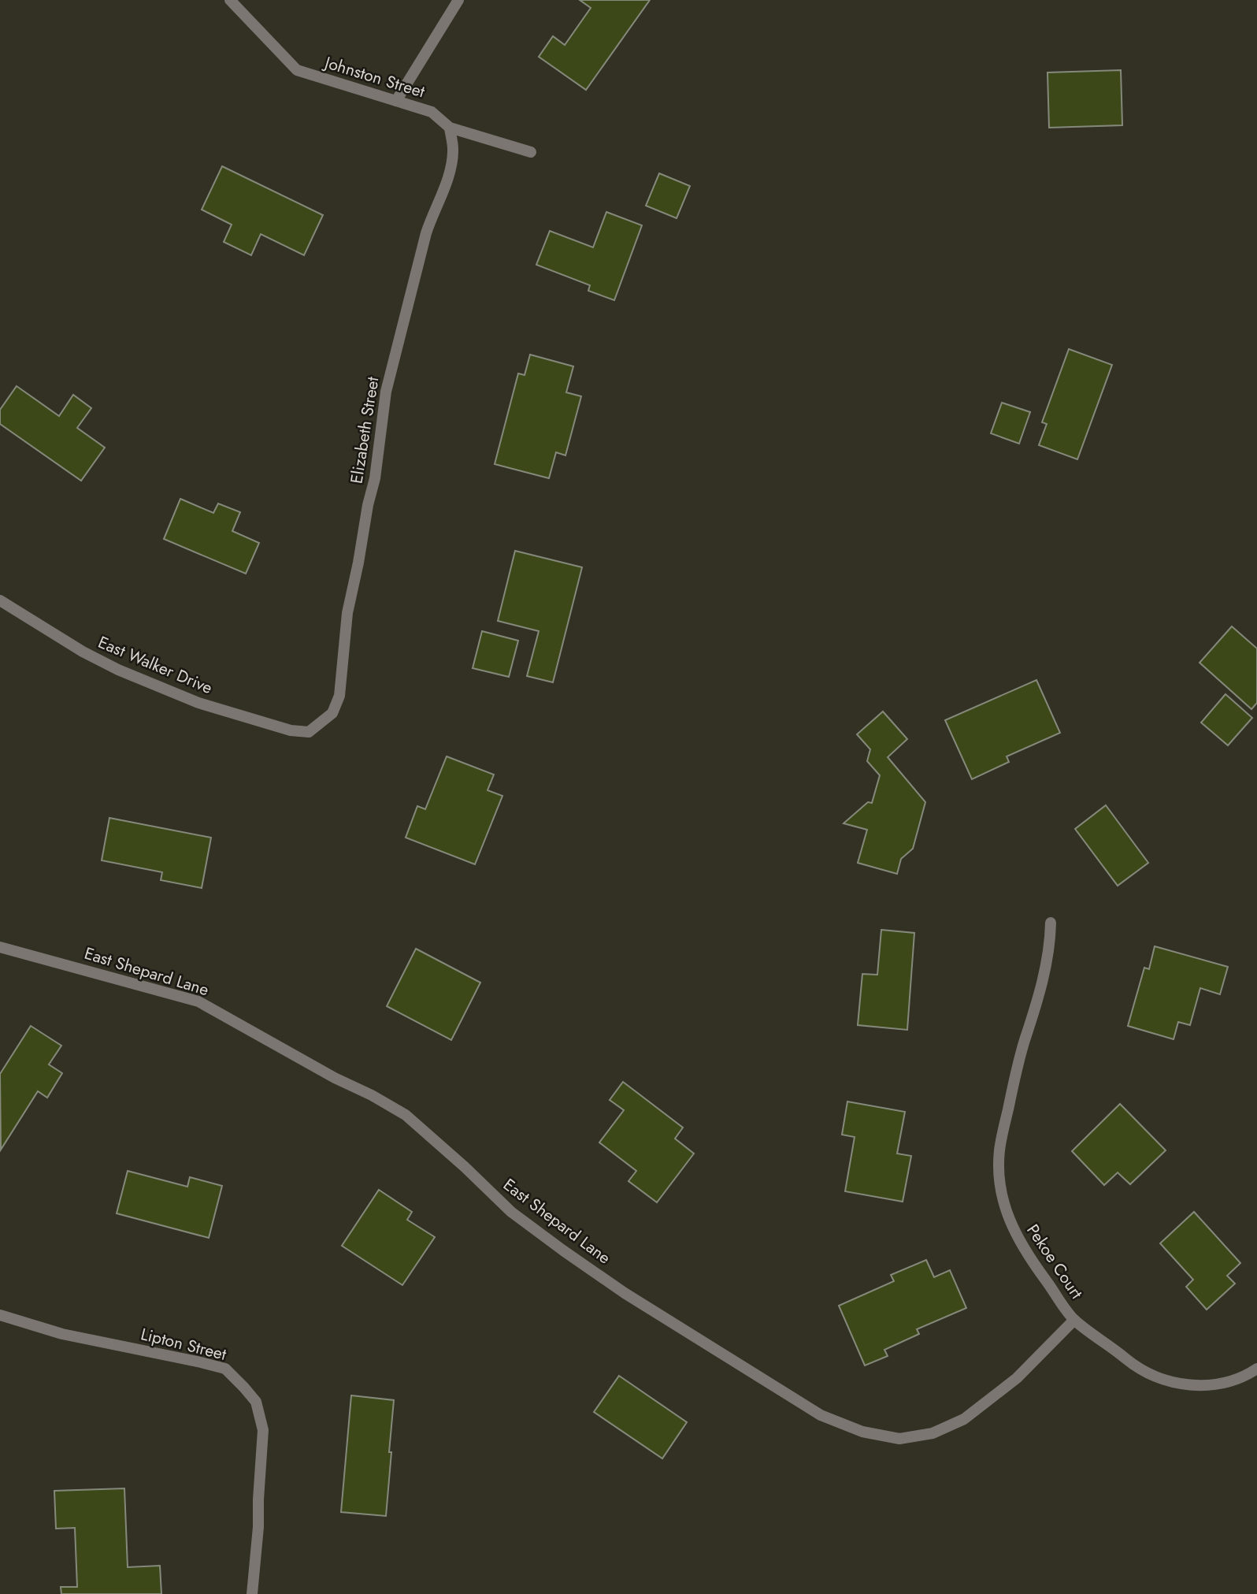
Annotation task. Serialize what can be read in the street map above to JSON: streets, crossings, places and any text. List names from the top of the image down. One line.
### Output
{"streets":{"street":["Johnston Street","Elizabeth Street","East Walker Drive","East Shepard Lane","Pekoe Court","Lipton Street"]},"crossings":[["Johnston Street","Elizabeth Street"],["Elizabeth Street","East Walker Drive"],["East Shepard Lane","Pekoe Court"]]}
